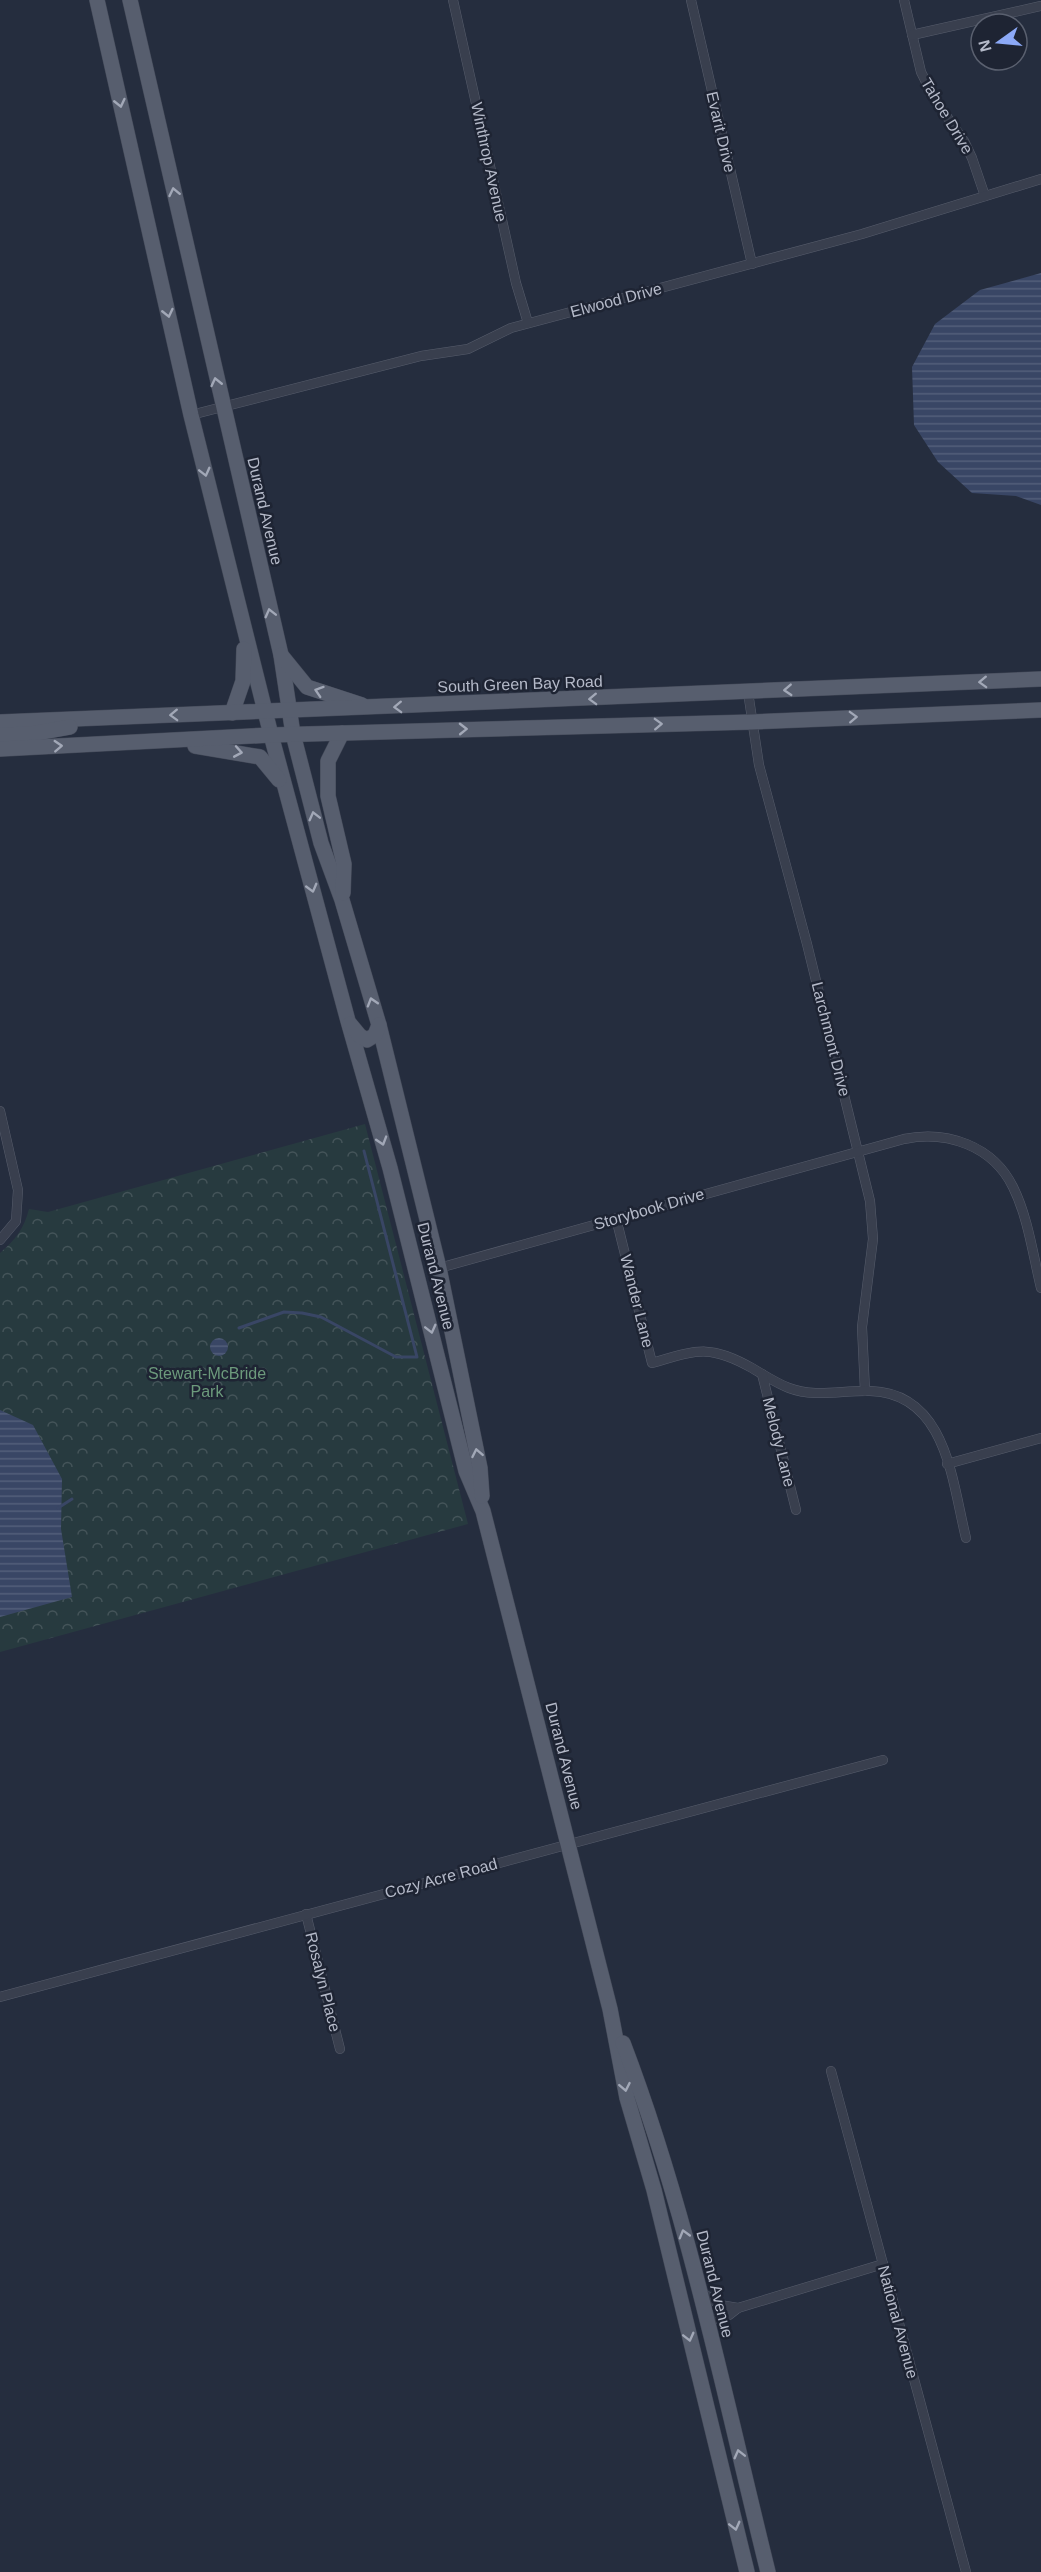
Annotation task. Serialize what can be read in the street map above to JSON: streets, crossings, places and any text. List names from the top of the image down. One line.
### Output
{"streets":{"main road":["Durand Avenue","South Green Bay Road"],"street":["Tahoe Drive","Evarit Drive","Winthrop Avenue","Elwood Drive","Larchmont Drive","Storybook Drive","Wander Lane","Melody Lane","Cozy Acre Road","Rosalyn Place","National Avenue"]},"crossings":[["Tahoe Drive","Elwood Drive"],["Evarit Drive","Elwood Drive"],["Winthrop Avenue","Elwood Drive"],["Elwood Drive","Durand Avenue"],["Durand Avenue","South Green Bay Road"],["Durand Avenue","Storybook Drive"],["Durand Avenue","Cozy Acre Road"],["South Green Bay Road","Larchmont Drive"],["Larchmont Drive","Storybook Drive"],["Larchmont Drive","Wander Lane"],["Storybook Drive","Wander Lane"],["Wander Lane","Melody Lane"],["Cozy Acre Road","Rosalyn Place"]],"parks":["Stewart-McBride Park"],"north":"left"}
